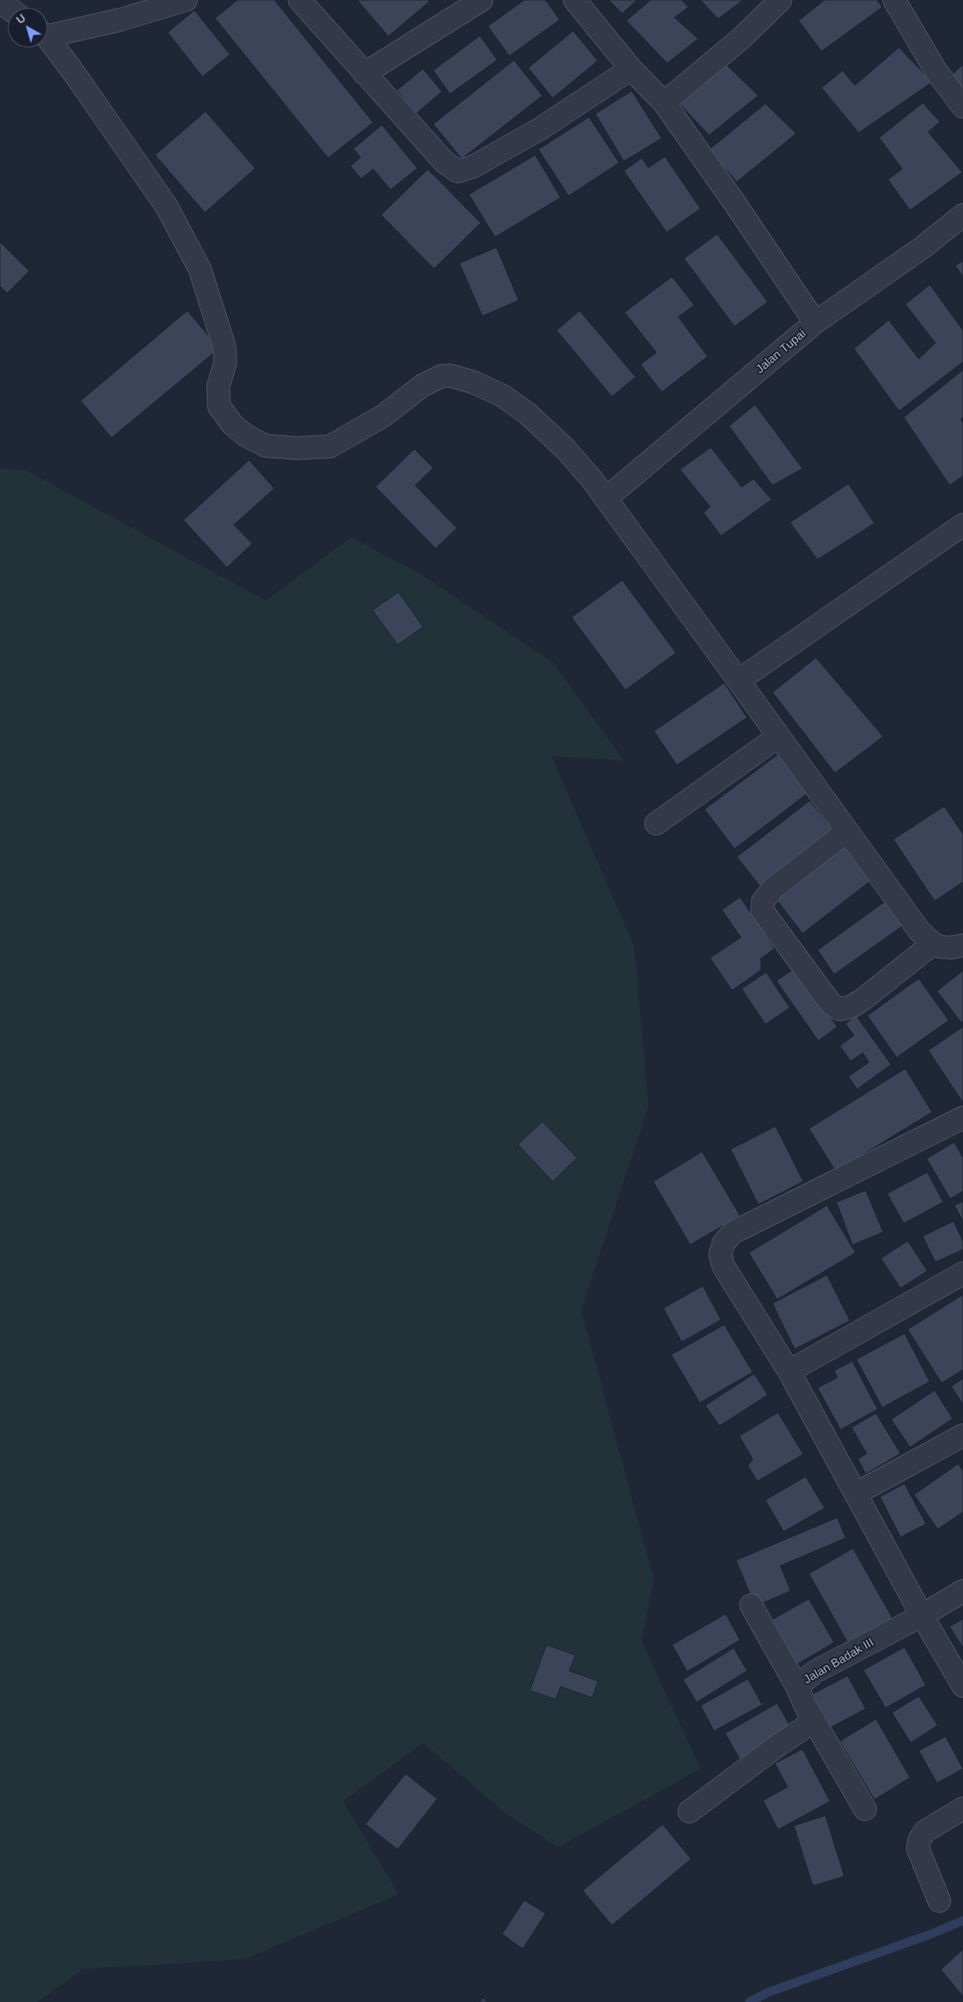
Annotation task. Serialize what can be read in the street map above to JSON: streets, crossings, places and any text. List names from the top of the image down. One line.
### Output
{"streets":{"street":["Jalan Tupai","Jalan Badak III"]},"north":"top left"}
